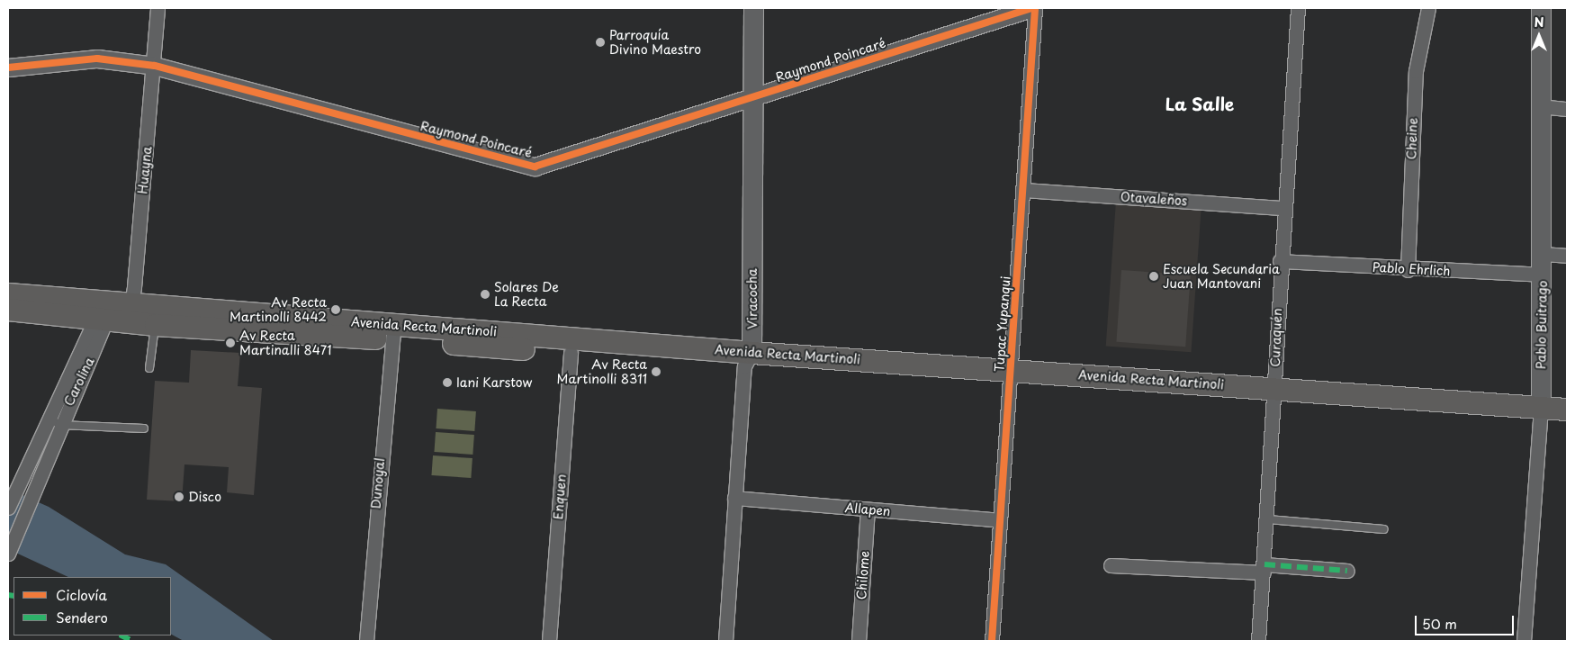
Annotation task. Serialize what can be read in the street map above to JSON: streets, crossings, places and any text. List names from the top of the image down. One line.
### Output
{"streets":{"main road":["Viracocha","Pablo Buitrago","Avenida Recta Martinoli"],"street":["Raymond Poincaré","Cheine","Huayna","Otavaleños","Pablo Ehrlich","Tupac Yupanqui","Curaquén","Carolina","Dunoyal","Enquen","Allapen","Chilome"]},"crossings":[["Raymond Poincaré","Huayna"],["Raymond Poincaré","Viracocha"],["Cheine","Pablo Ehrlich"],["Huayna","Avenida Recta Martinoli"],["Huayna","Carolina"],["Otavaleños","Tupac Yupanqui"],["Otavaleños","Curaquén"],["Pablo Ehrlich","Pablo Buitrago"],["Pablo Ehrlich","Curaquén"],["Viracocha","Avenida Recta Martinoli"],["Viracocha","Allapen"],["Tupac Yupanqui","Avenida Recta Martinoli"],["Tupac Yupanqui","Allapen"],["Pablo Buitrago","Avenida Recta Martinoli"],["Avenida Recta Martinoli","Curaquén"],["Avenida Recta Martinoli","Carolina"],["Avenida Recta Martinoli","Dunoyal"],["Avenida Recta Martinoli","Enquen"],["Allapen","Chilome"]],"districts":["La Salle"],"places":["Parroquía Divino Maestro","Escuela Secundaria Juan Mantovani","Solares De La Recta","Av Recta Martinolli 8442","Av Recta Martinalli 8471","Av Recta Martinolli 8311","Iani Karstow","Disco"],"legend":["Ciclovía","Sendero"],"scale_bar":"50 m","north":"top"}
